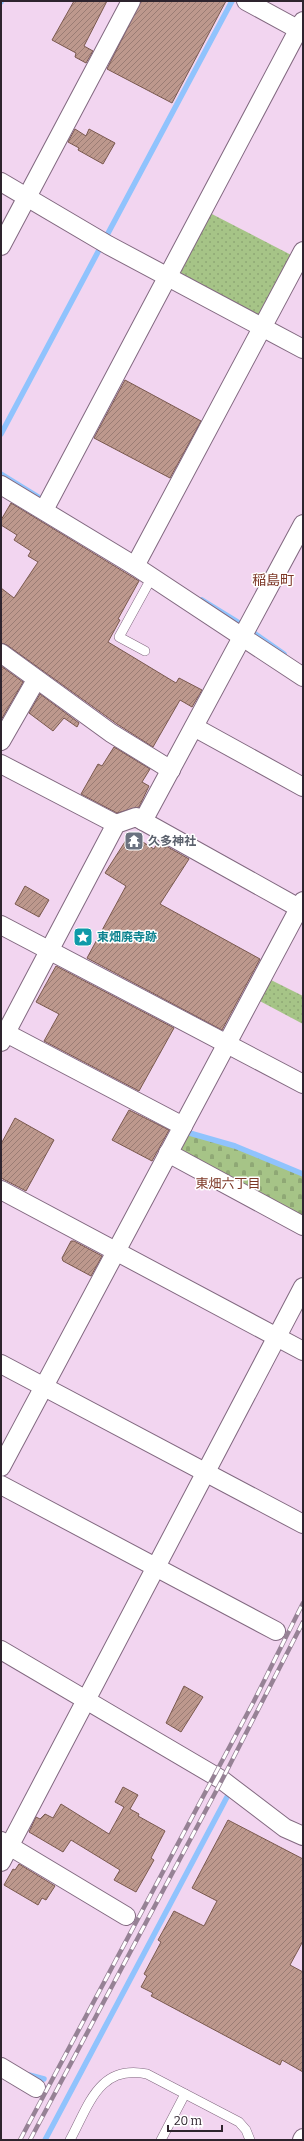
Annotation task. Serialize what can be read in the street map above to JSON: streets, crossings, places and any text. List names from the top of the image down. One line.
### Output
{"districts":["稲島町","東畑六丁目"],"places":{"temple":["久多神社"],"place":["東畑廃寺跡"]},"scale_bar":"20 m"}
